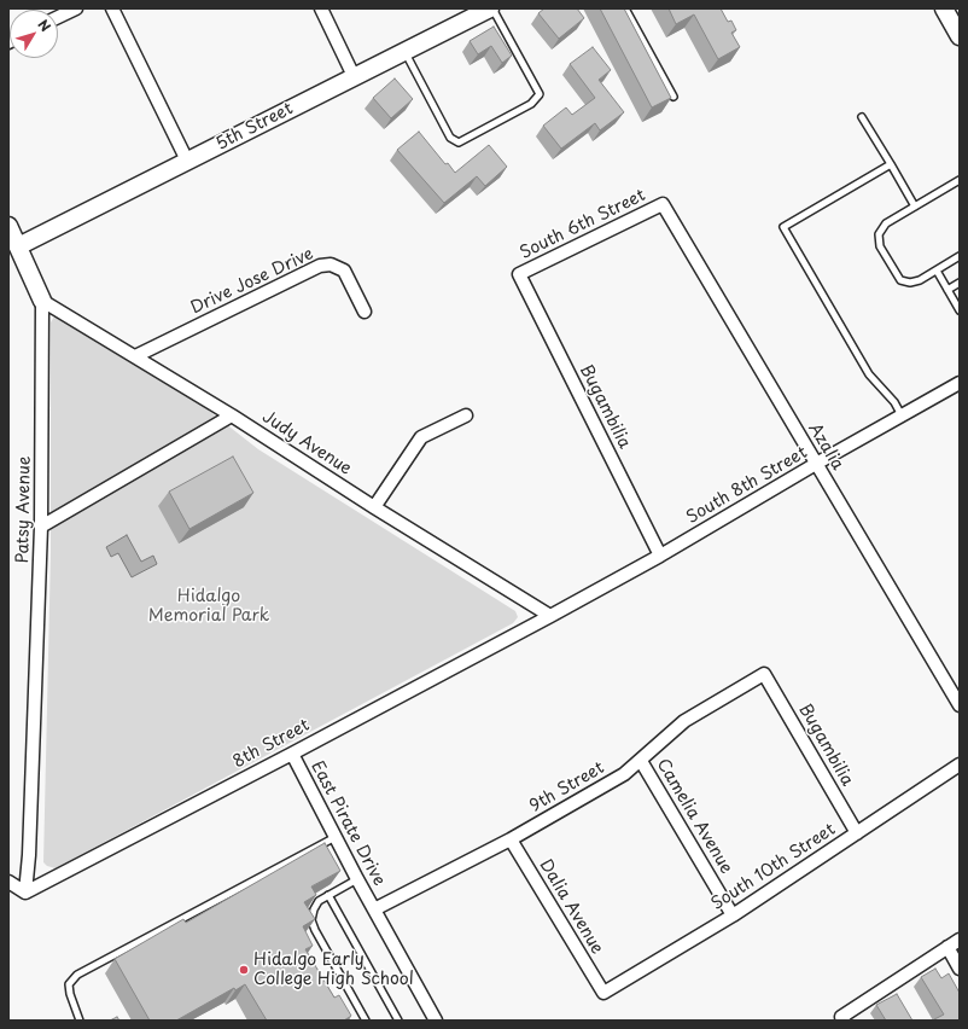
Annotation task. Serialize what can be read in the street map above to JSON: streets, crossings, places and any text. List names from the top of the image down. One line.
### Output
{"streets":{"street":["5th Street","South 6th Street","Drive Jose Drive","Bugambilia","Judy Avenue","Azalia","South 8th Street","Patsy Avenue","8th Street","9th Street","Camelia Avenue","East Pirate Drive","South 10th Street","Dalia Avenue"]},"crossings":[["South 6th Street","Bugambilia"],["South 6th Street","Azalia"],["Drive Jose Drive","Judy Avenue"],["Bugambilia","South 8th Street"],["Bugambilia","9th Street"],["Bugambilia","South 10th Street"],["Judy Avenue","South 8th Street"],["Judy Avenue","Patsy Avenue"],["Judy Avenue","8th Street"],["Azalia","South 8th Street"],["South 8th Street","8th Street"],["Patsy Avenue","8th Street"],["8th Street","East Pirate Drive"],["9th Street","Camelia Avenue"],["9th Street","East Pirate Drive"],["9th Street","Dalia Avenue"],["Camelia Avenue","South 10th Street"],["South 10th Street","Dalia Avenue"]],"parks":["Hidalgo Memorial Park"],"places":["Hidalgo Early College High School"],"north":"top right"}
